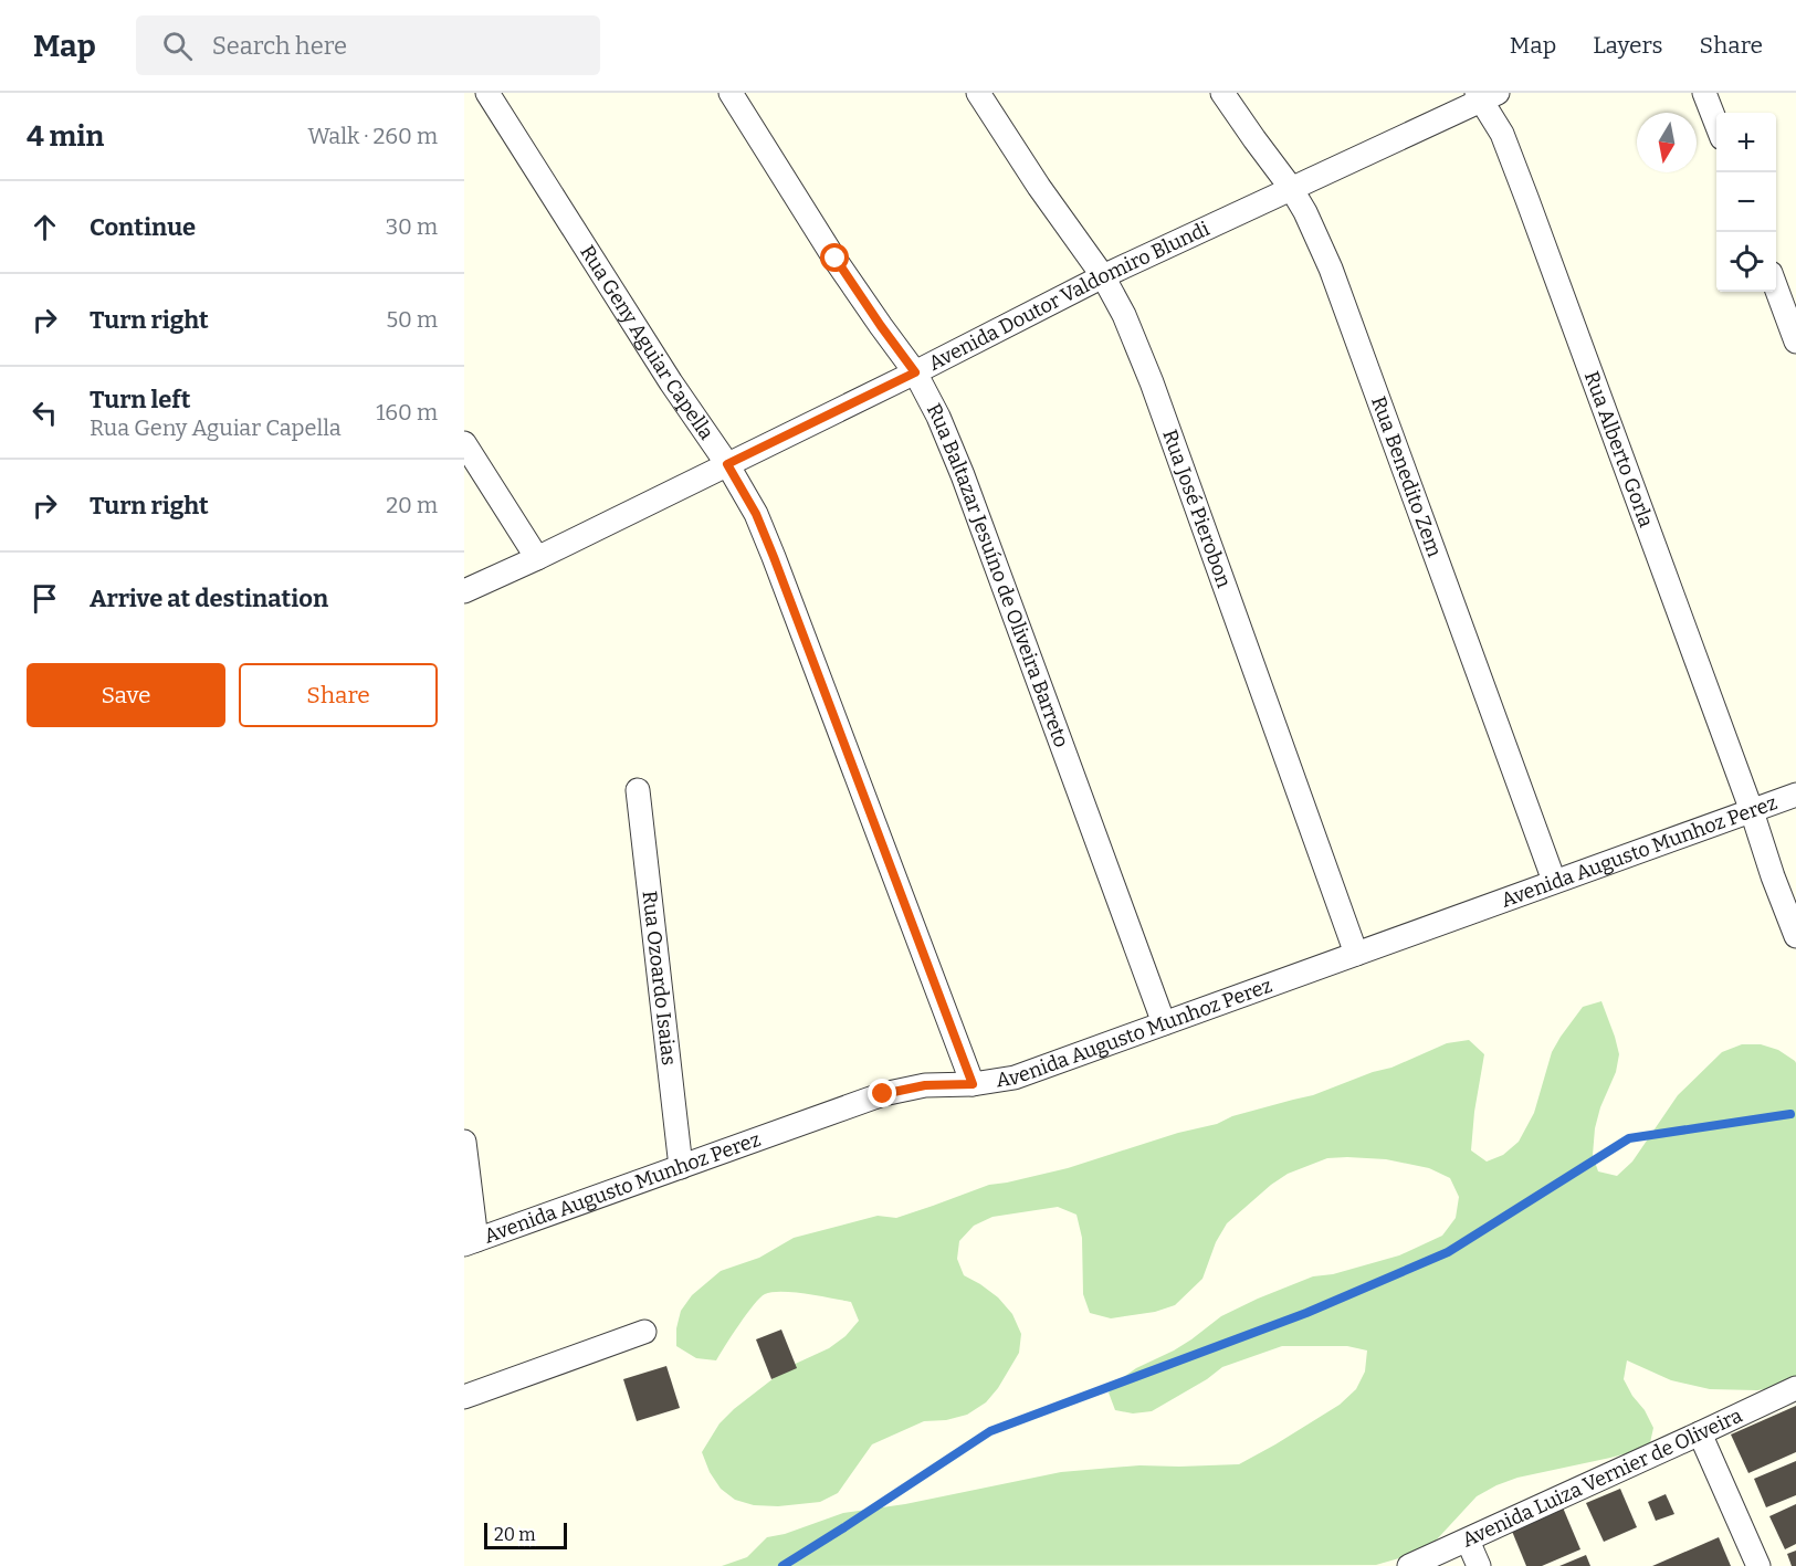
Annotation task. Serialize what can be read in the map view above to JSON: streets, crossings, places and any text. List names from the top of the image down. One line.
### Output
{"streets":{"street":["Avenida Doutor Valdomiro Blundi","Rua Geny Aguiar Capella","Rua Alberto Gorla","Rua Benedito Zem","Rua José Pierobon","Rua Baltazar Jesuíno de Oliveira Barreto","Avenida Augusto Munhoz Perez","Rua Ozoardo Isaias","Avenida Luiza Vernier de Oliveira"]},"crossings":[["Avenida Doutor Valdomiro Blundi","Rua Geny Aguiar Capella"],["Avenida Doutor Valdomiro Blundi","Rua Alberto Gorla"],["Avenida Doutor Valdomiro Blundi","Rua Benedito Zem"],["Avenida Doutor Valdomiro Blundi","Rua José Pierobon"],["Avenida Doutor Valdomiro Blundi","Rua Baltazar Jesuíno de Oliveira Barreto"],["Rua Geny Aguiar Capella","Avenida Augusto Munhoz Perez"],["Rua Alberto Gorla","Avenida Augusto Munhoz Perez"],["Rua Benedito Zem","Avenida Augusto Munhoz Perez"],["Rua José Pierobon","Avenida Augusto Munhoz Perez"],["Rua Baltazar Jesuíno de Oliveira Barreto","Avenida Augusto Munhoz Perez"],["Avenida Augusto Munhoz Perez","Rua Ozoardo Isaias"]],"scale_bar":"20 m","north":"bottom","page":{"header":"Map","search":"Search here","nav":["Map","Layers","Share"],"heading":["4 min","Walk · 260 m"],"map_buttons":["+","−"],"list":[["Continue","30 m"],["Turn right","50 m"],["Turn left","Rua Geny Aguiar Capella","160 m"],["Turn right","20 m"],"Arrive at destination"],"buttons":["Save","Share"],"scale":"20 m"}}
